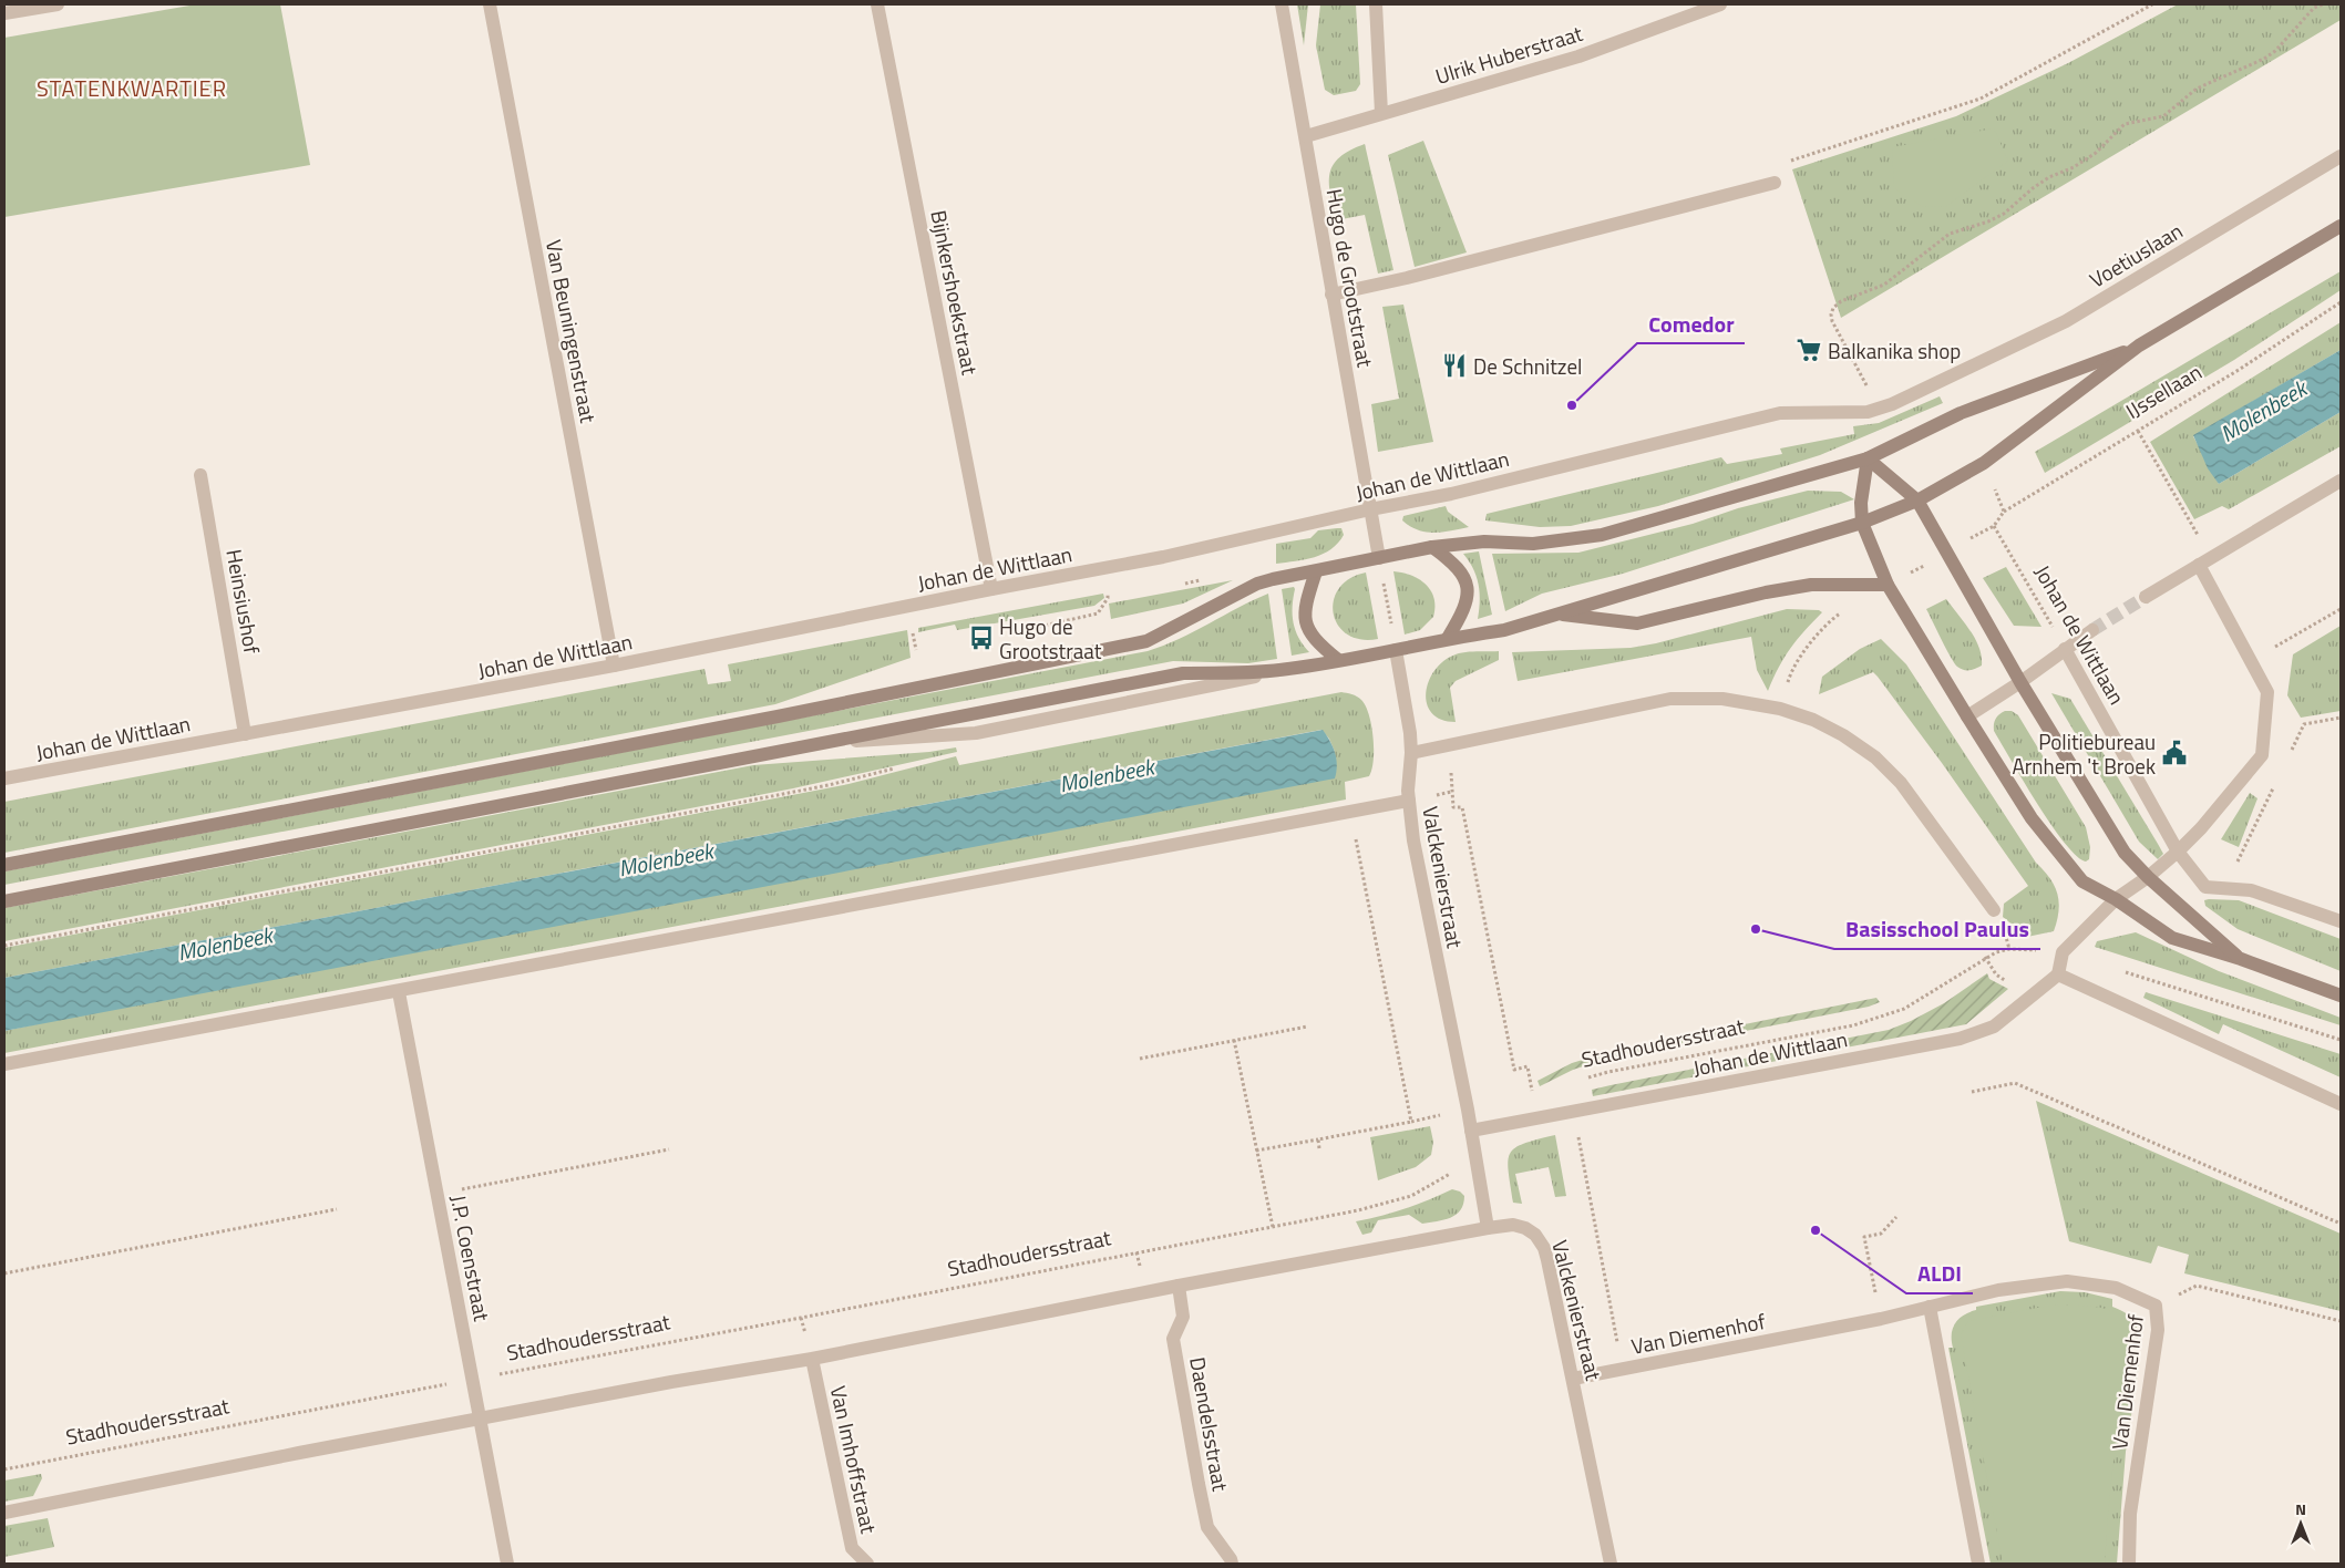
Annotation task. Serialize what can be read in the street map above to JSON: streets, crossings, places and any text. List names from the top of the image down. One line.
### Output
{"streets":{"street":["Ulrik Huberstraat","Voetiuslaan","Hugo de Grootstraat","Bijnkershoekstraat","Van Beuningenstraat","Johan de Wittlaan","Heinsiushof","Valckenierstraat","J.P. Coenstraat","Van Diemenhof","Daendelsstraat","Van Imhoffstraat"],"path":["IJssellaan","Stadhoudersstraat"]},"crossings":[["Ulrik Huberstraat","Hugo de Grootstraat"],["Voetiuslaan","Johan de Wittlaan"],["Hugo de Grootstraat","Johan de Wittlaan"],["Bijnkershoekstraat","Johan de Wittlaan"],["Van Beuningenstraat","Johan de Wittlaan"],["Johan de Wittlaan","Heinsiushof"],["Johan de Wittlaan","Valckenierstraat"],["Valckenierstraat","Stadhoudersstraat"],["Valckenierstraat","Van Diemenhof"],["Stadhoudersstraat","J.P. Coenstraat"]],"districts":["STATENKWARTIER"],"water":["Molenbeek"],"places":{"supermarket":["Balkanika shop"],"restaurant":["De Schnitzel"],"other":["Comedor","Basisschool Paulus","ALDI"],"bus stop":["Hugo de Grootstraat"],"public building":["Politiebureau Arnhem 't Broek"]},"north":"top"}
